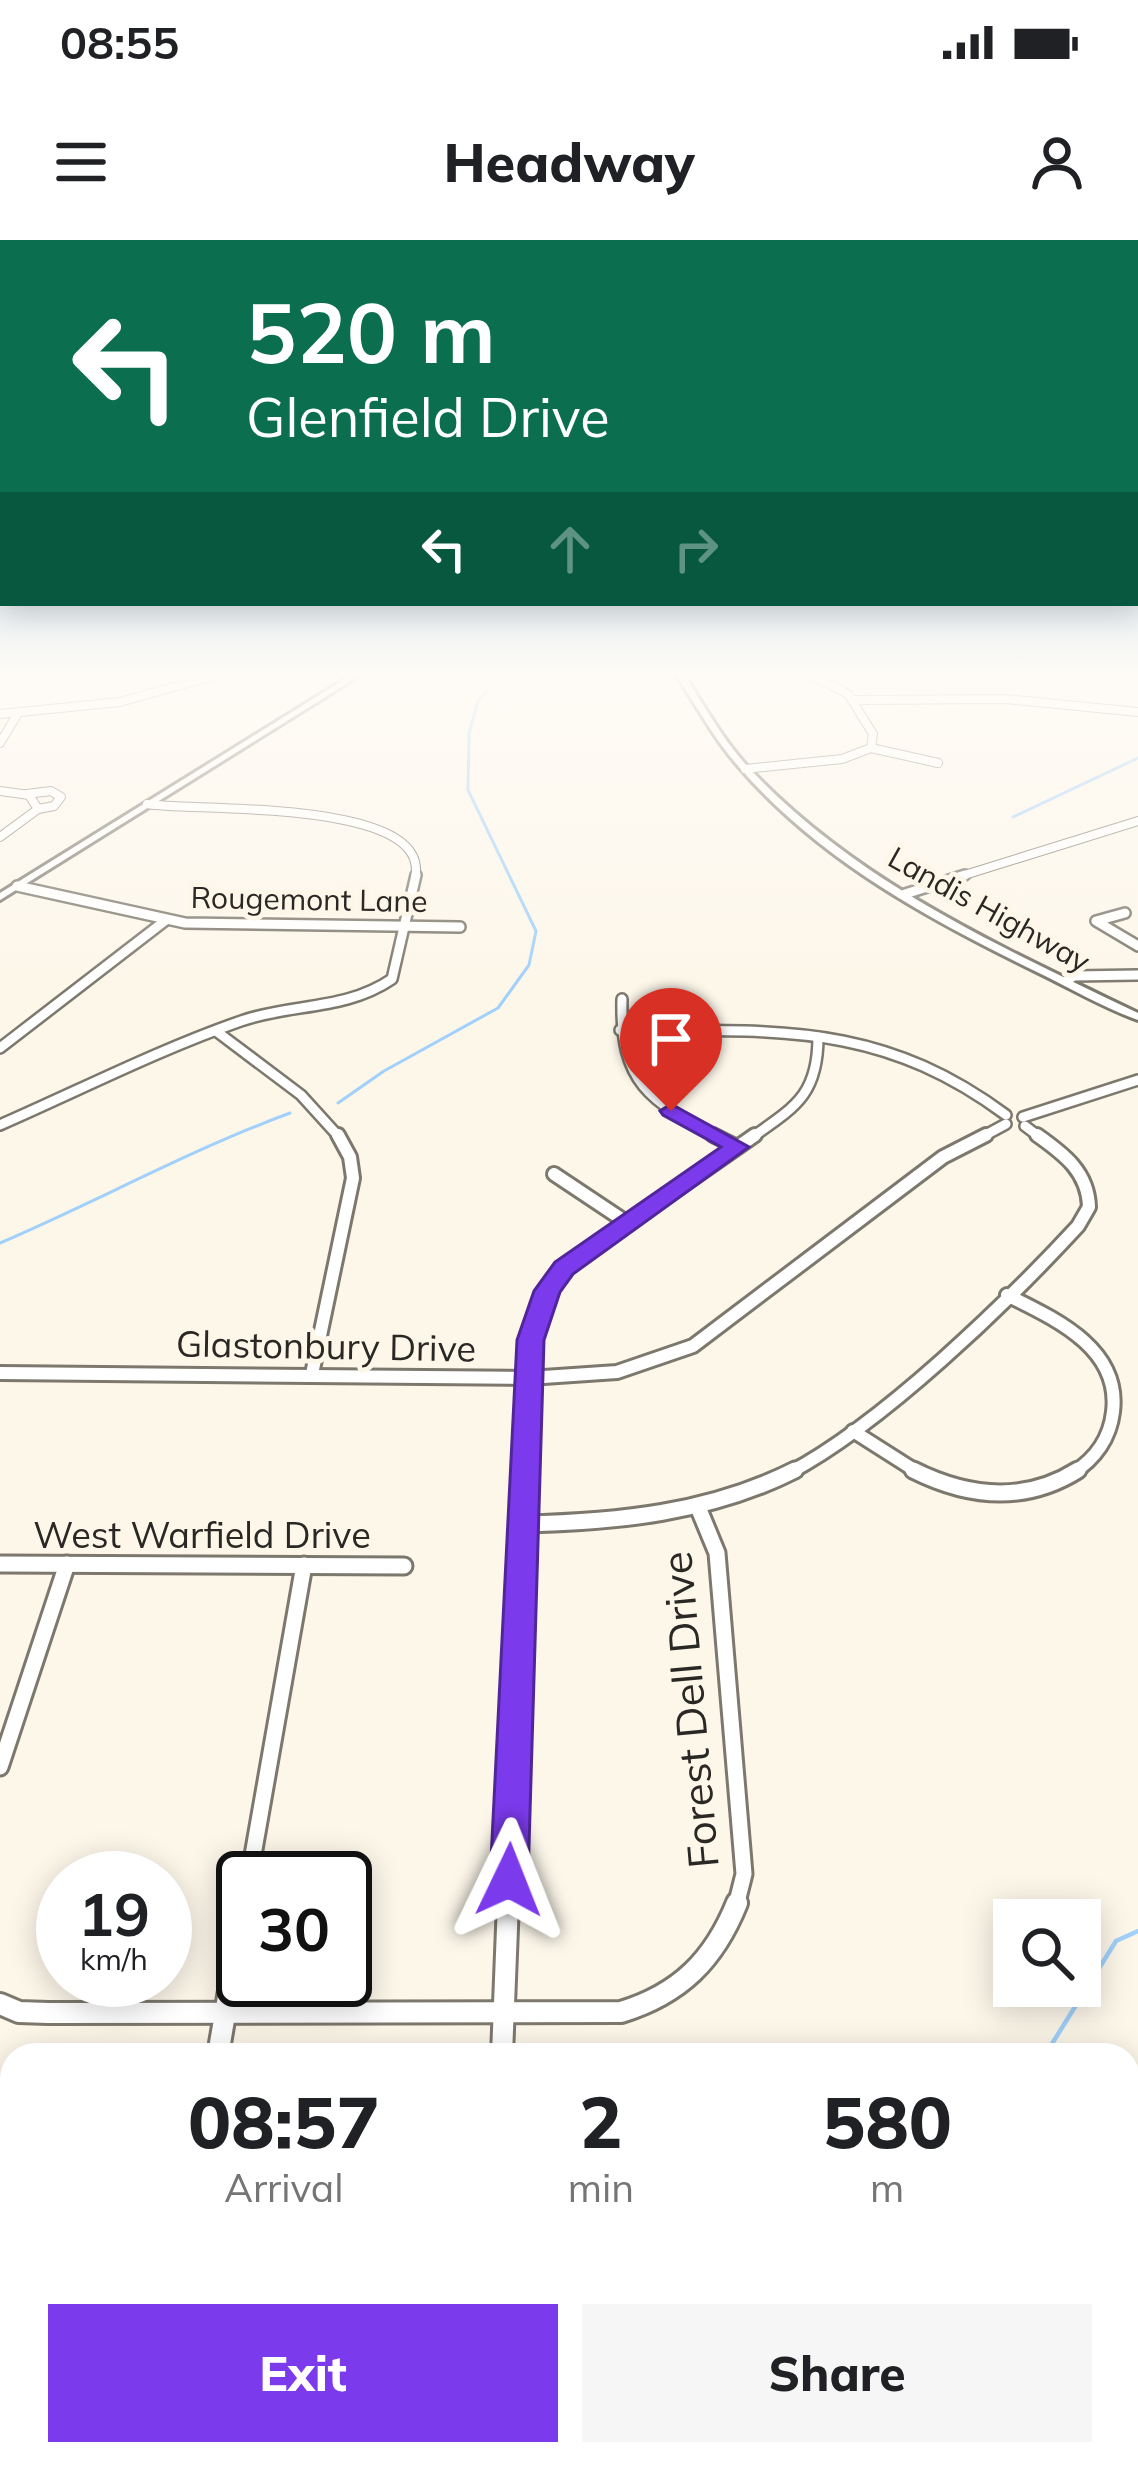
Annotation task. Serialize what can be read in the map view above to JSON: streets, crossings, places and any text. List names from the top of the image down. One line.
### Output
{"streets":{"main road":["Landis Highway"],"street":["Rougemont Lane","Glastonbury Drive","West Warfield Drive","Forest Dell Drive"]},"page":{"status":"08:55","header":"Headway","turn":["520 m","Glenfield Drive"],"speed":"19 km/h","limit":"30","eta":["08:57","Arrival","2","min","580","m"],"buttons":["Exit","Share"]}}
